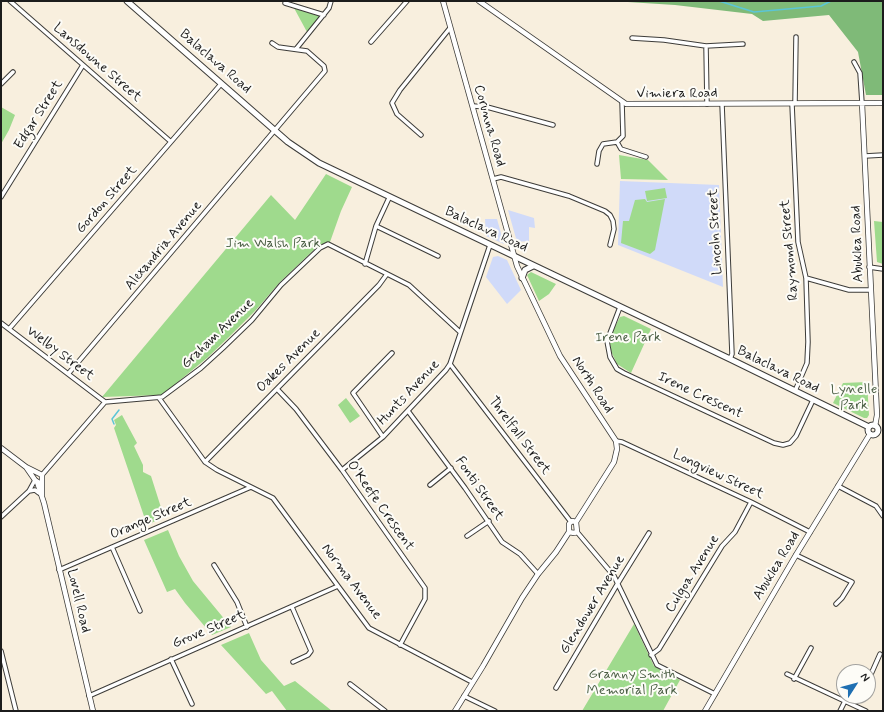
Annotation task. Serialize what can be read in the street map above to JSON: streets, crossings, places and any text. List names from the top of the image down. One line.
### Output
{"streets":{"main road":["Balaclava Road"],"street":["Lansdowne Street","Vimiera Road","Edgar Street","Corunna Road","Gordon Street","Lincoln Street","Abuklea Road","Alexandria Avenue","Raymond Street","Graham Avenue","Welby Street","Oakes Avenue","North Road","Hunts Avenue","Irene Crescent","Threlfall Street","Longview Street","Fonti Street","O'Keefe Crescent","Orange Street","Culgoa Avenue","Norma Avenue","Lovell Road","Glendower Avenue","Grove Street"]},"crossings":[["Balaclava Road","Corunna Road"],["Balaclava Road","Gordon Street"],["Balaclava Road","Lincoln Street"],["Balaclava Road","Alexandria Avenue"],["Balaclava Road","Raymond Street"],["Balaclava Road","North Road"],["Balaclava Road","Hunts Avenue"],["Balaclava Road","Irene Crescent"],["Lansdowne Street","Edgar Street"],["Lansdowne Street","Gordon Street"],["Vimiera Road","Lincoln Street"],["Vimiera Road","Abuklea Road"],["Vimiera Road","Raymond Street"],["Corunna Road","North Road"],["Gordon Street","Welby Street"],["Abuklea Road","Longview Street"],["Alexandria Avenue","Welby Street"],["Oakes Avenue","O'Keefe Crescent"],["Oakes Avenue","Norma Avenue"],["North Road","Longview Street"],["Hunts Avenue","Threlfall Street"],["Hunts Avenue","Fonti Street"],["Hunts Avenue","O'Keefe Crescent"],["Longview Street","Culgoa Avenue"],["O'Keefe Crescent","Norma Avenue"],["Orange Street","Norma Avenue"],["Orange Street","Lovell Road"],["Norma Avenue","Grove Street"],["Lovell Road","Grove Street"]],"parks":["Jim Walsh Park","Irene Park","Lynelle Park","Granny Smith Memorial Park"],"north":"top right"}
